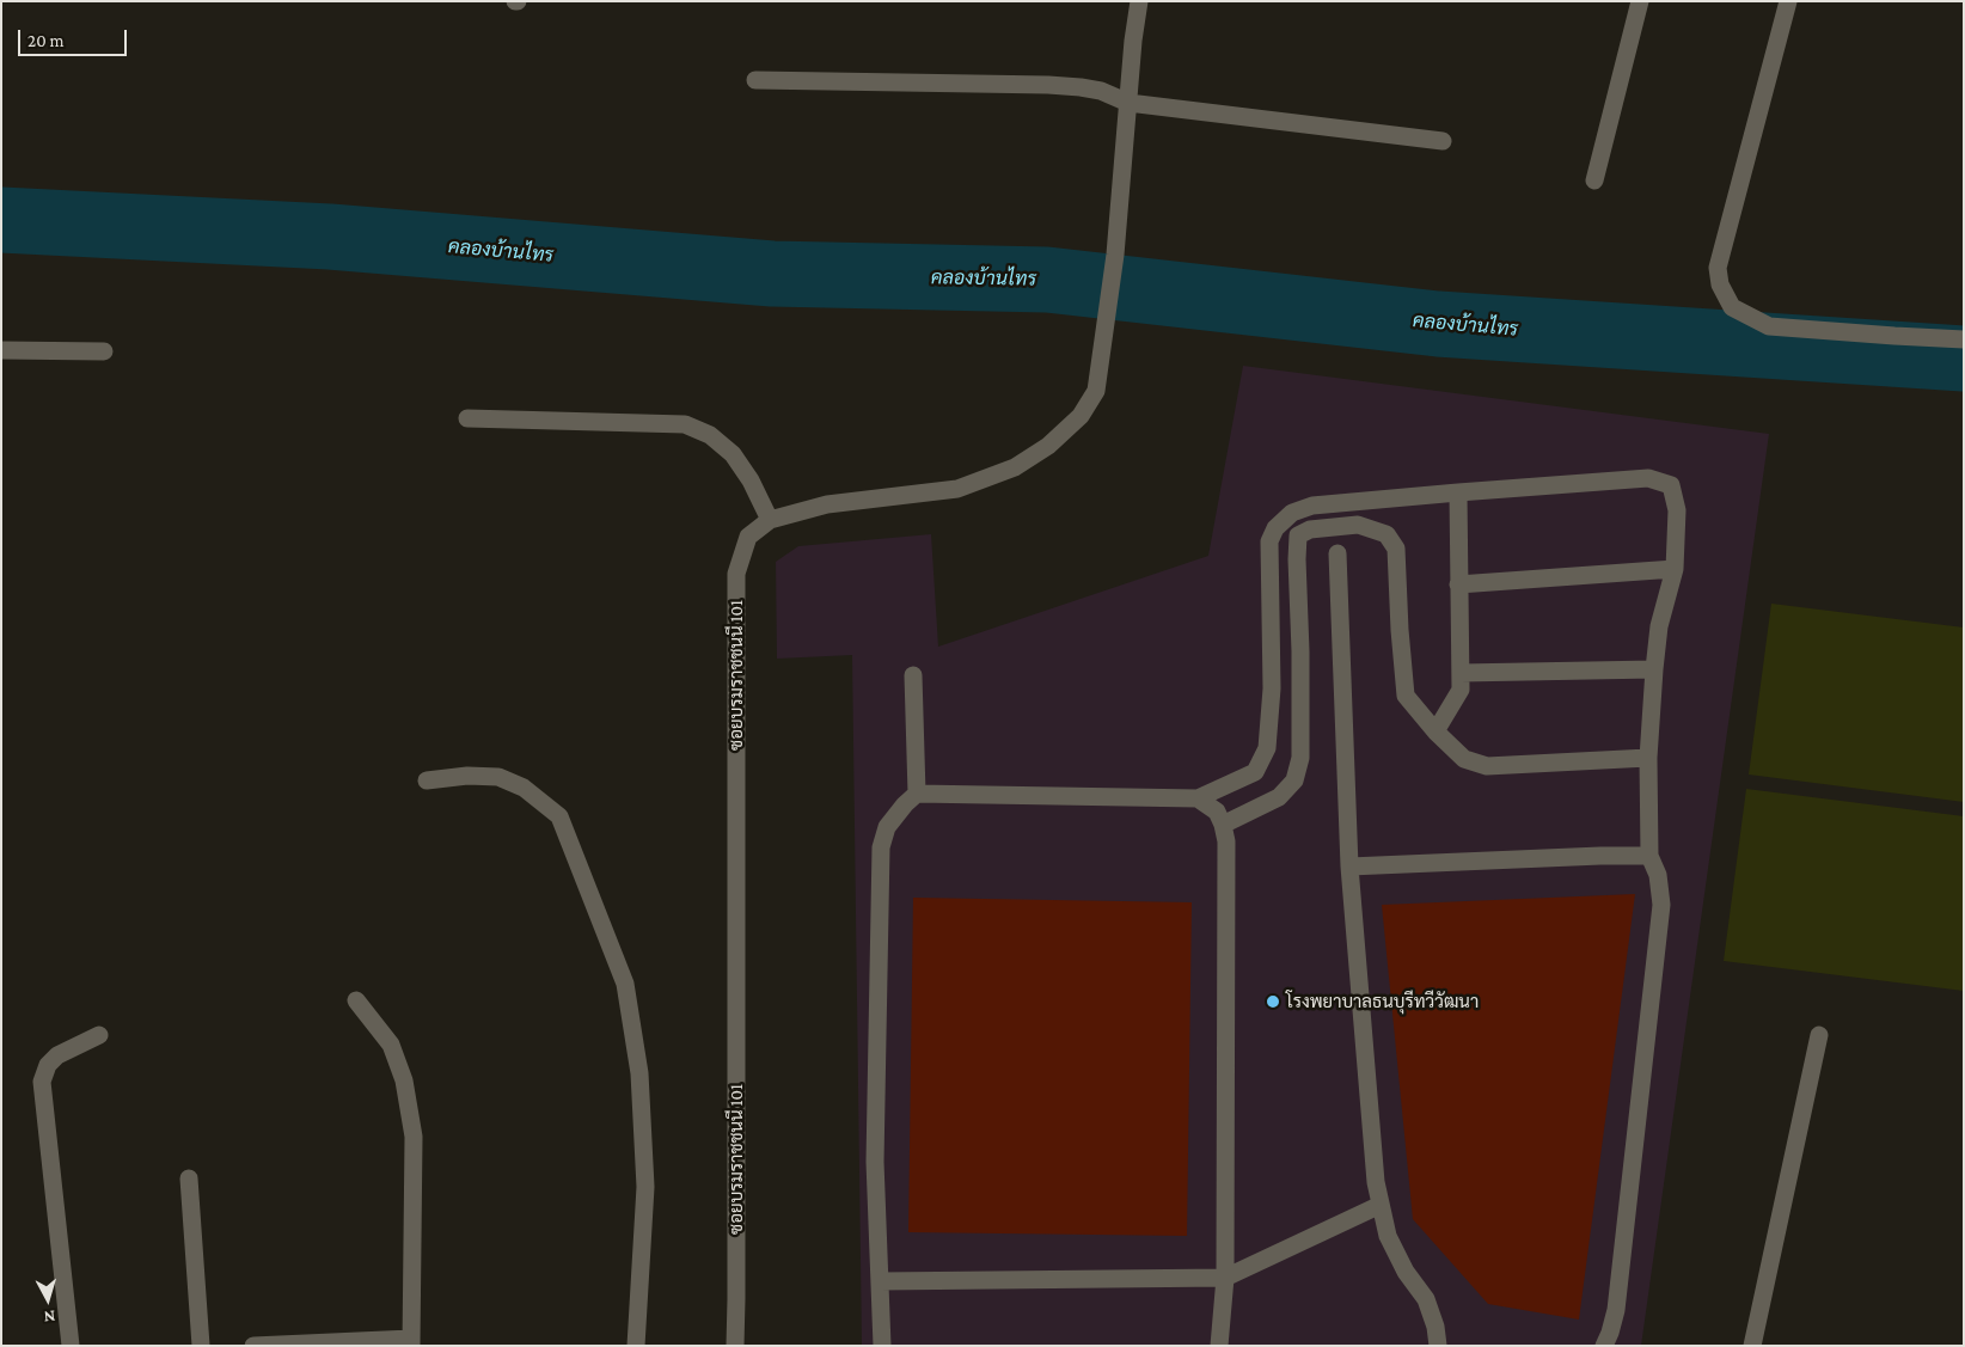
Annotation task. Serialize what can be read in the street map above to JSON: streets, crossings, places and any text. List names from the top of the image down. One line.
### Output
{"streets":{"street":["ซอยบรมราชชนนี 101"]},"water":["คลองบ้านไทร"],"places":["โรงพยาบาลธนบุรีทวีวัฒนา"],"scale_bar":"20 m","north":"bottom"}
